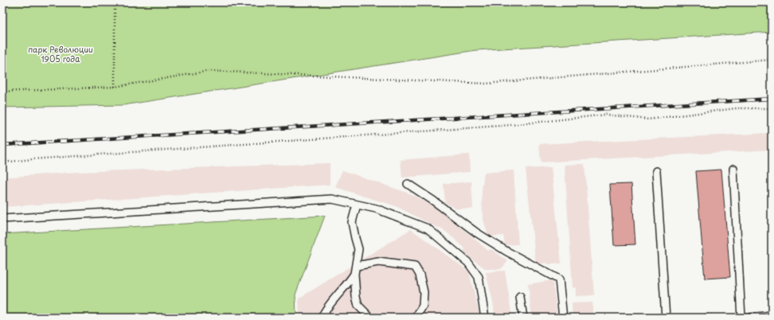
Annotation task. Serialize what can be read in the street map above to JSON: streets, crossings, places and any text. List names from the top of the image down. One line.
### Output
{"parks":["парк Революции 1905 года"]}
